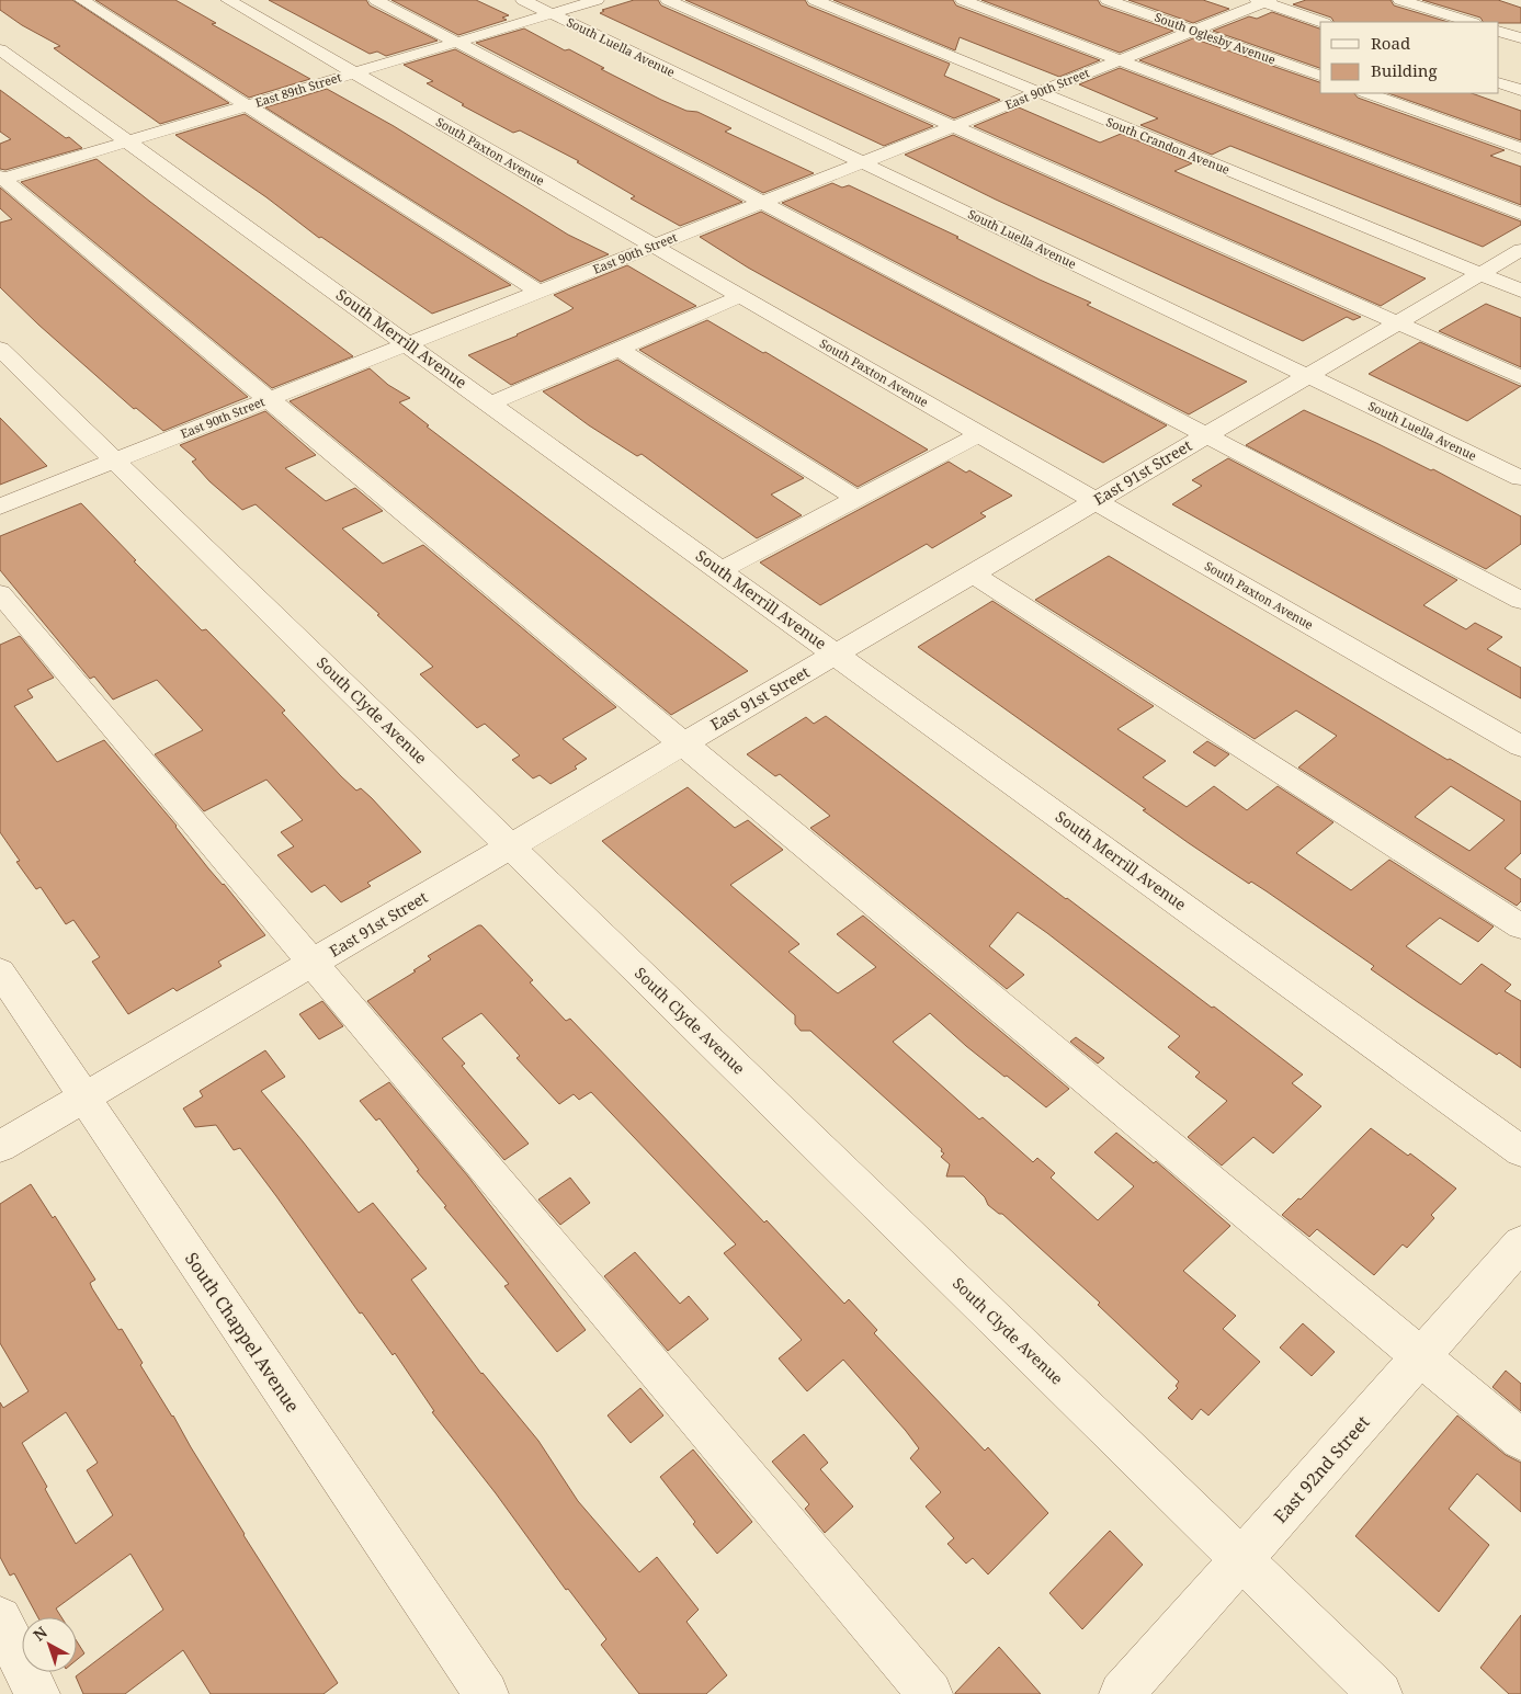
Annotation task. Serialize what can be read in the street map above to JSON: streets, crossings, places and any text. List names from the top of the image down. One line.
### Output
{"streets":{"street":["South Oglesby Avenue","South Luella Avenue","East 90th Street","East 89th Street","South Crandon Avenue","South Paxton Avenue","South Merrill Avenue","East 91st Street","South Clyde Avenue","South Chappel Avenue","East 92nd Street"]},"crossings":[["South Oglesby Avenue","East 90th Street"],["South Luella Avenue","East 90th Street"],["South Luella Avenue","East 89th Street"],["South Luella Avenue","East 91st Street"],["East 90th Street","South Crandon Avenue"],["East 90th Street","South Paxton Avenue"],["East 90th Street","South Merrill Avenue"],["East 90th Street","South Clyde Avenue"],["East 89th Street","South Paxton Avenue"],["East 89th Street","South Merrill Avenue"],["South Crandon Avenue","East 91st Street"],["South Paxton Avenue","East 91st Street"],["South Merrill Avenue","East 91st Street"],["East 91st Street","South Clyde Avenue"],["East 91st Street","South Chappel Avenue"],["South Clyde Avenue","East 92nd Street"]],"legend":["Road","Building"],"north":"top left"}
